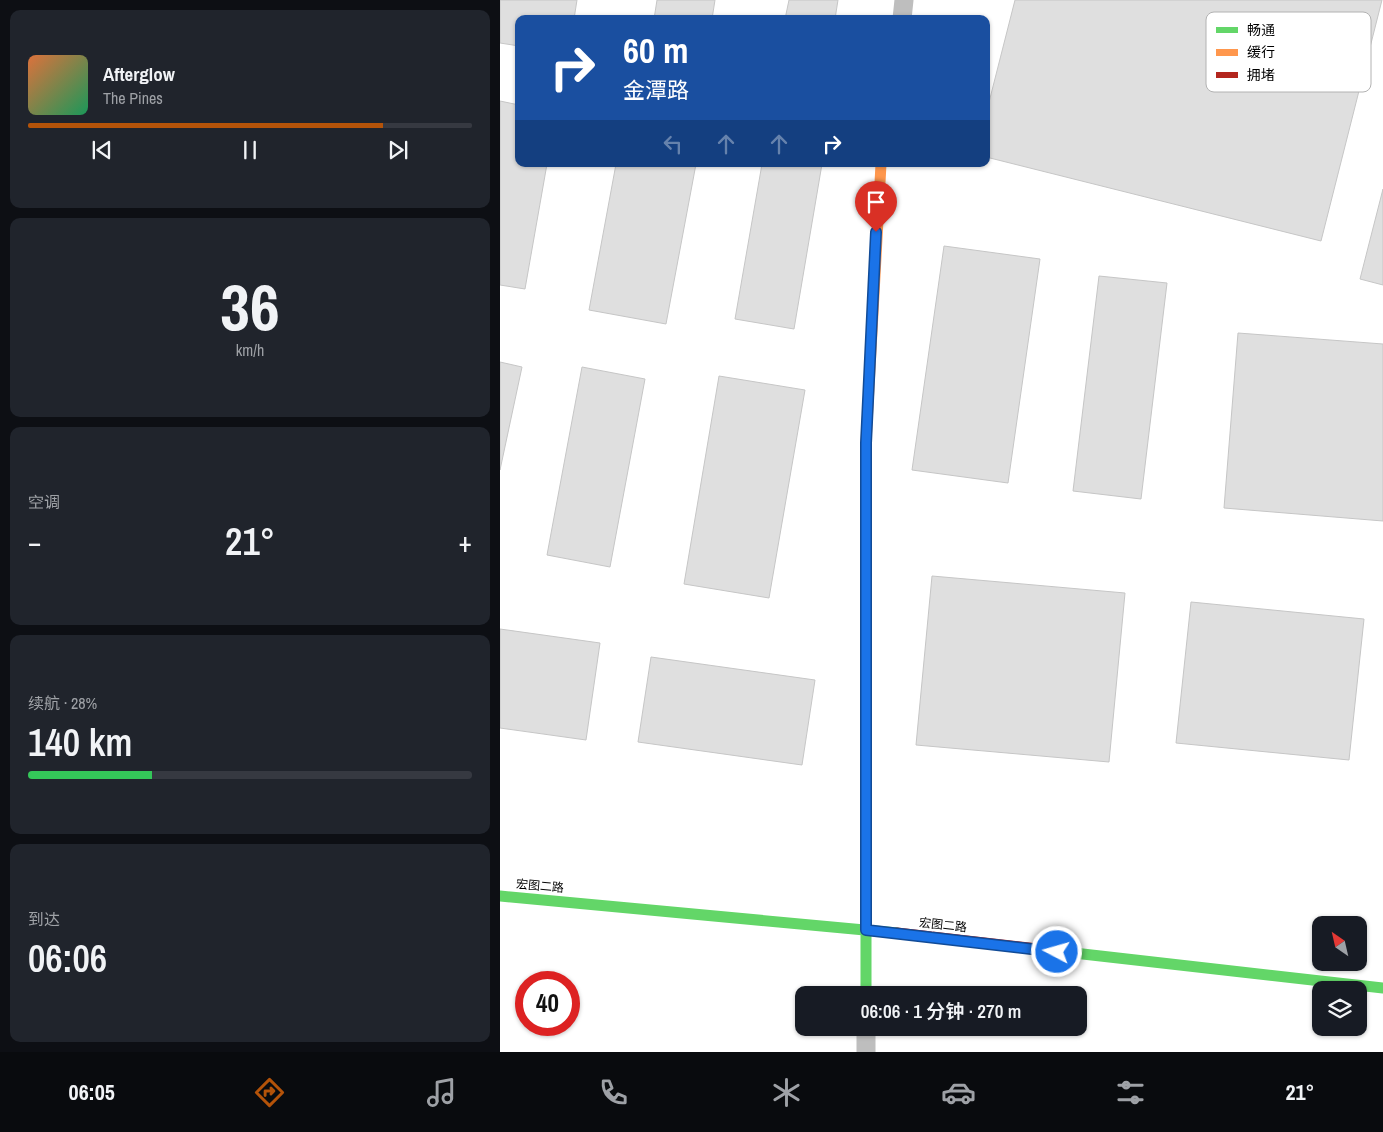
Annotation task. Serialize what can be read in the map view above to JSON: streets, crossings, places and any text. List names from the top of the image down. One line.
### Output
{"streets":{"street":["宏图二路"]},"legend":["畅通","缓行","拥堵"],"north":"top left","page":{"turn":["60 m","金潭路"],"song":["Afterglow","The Pines"],"tile":[["36","km/h"],"空调",["续航 · 28%","140 km"],["到达","06:06"]],"heat":["−","21°","+"],"limit":"40","trip":"06:06 · 1 分钟 · 270 m","tabs":["06:05","21°"]}}
